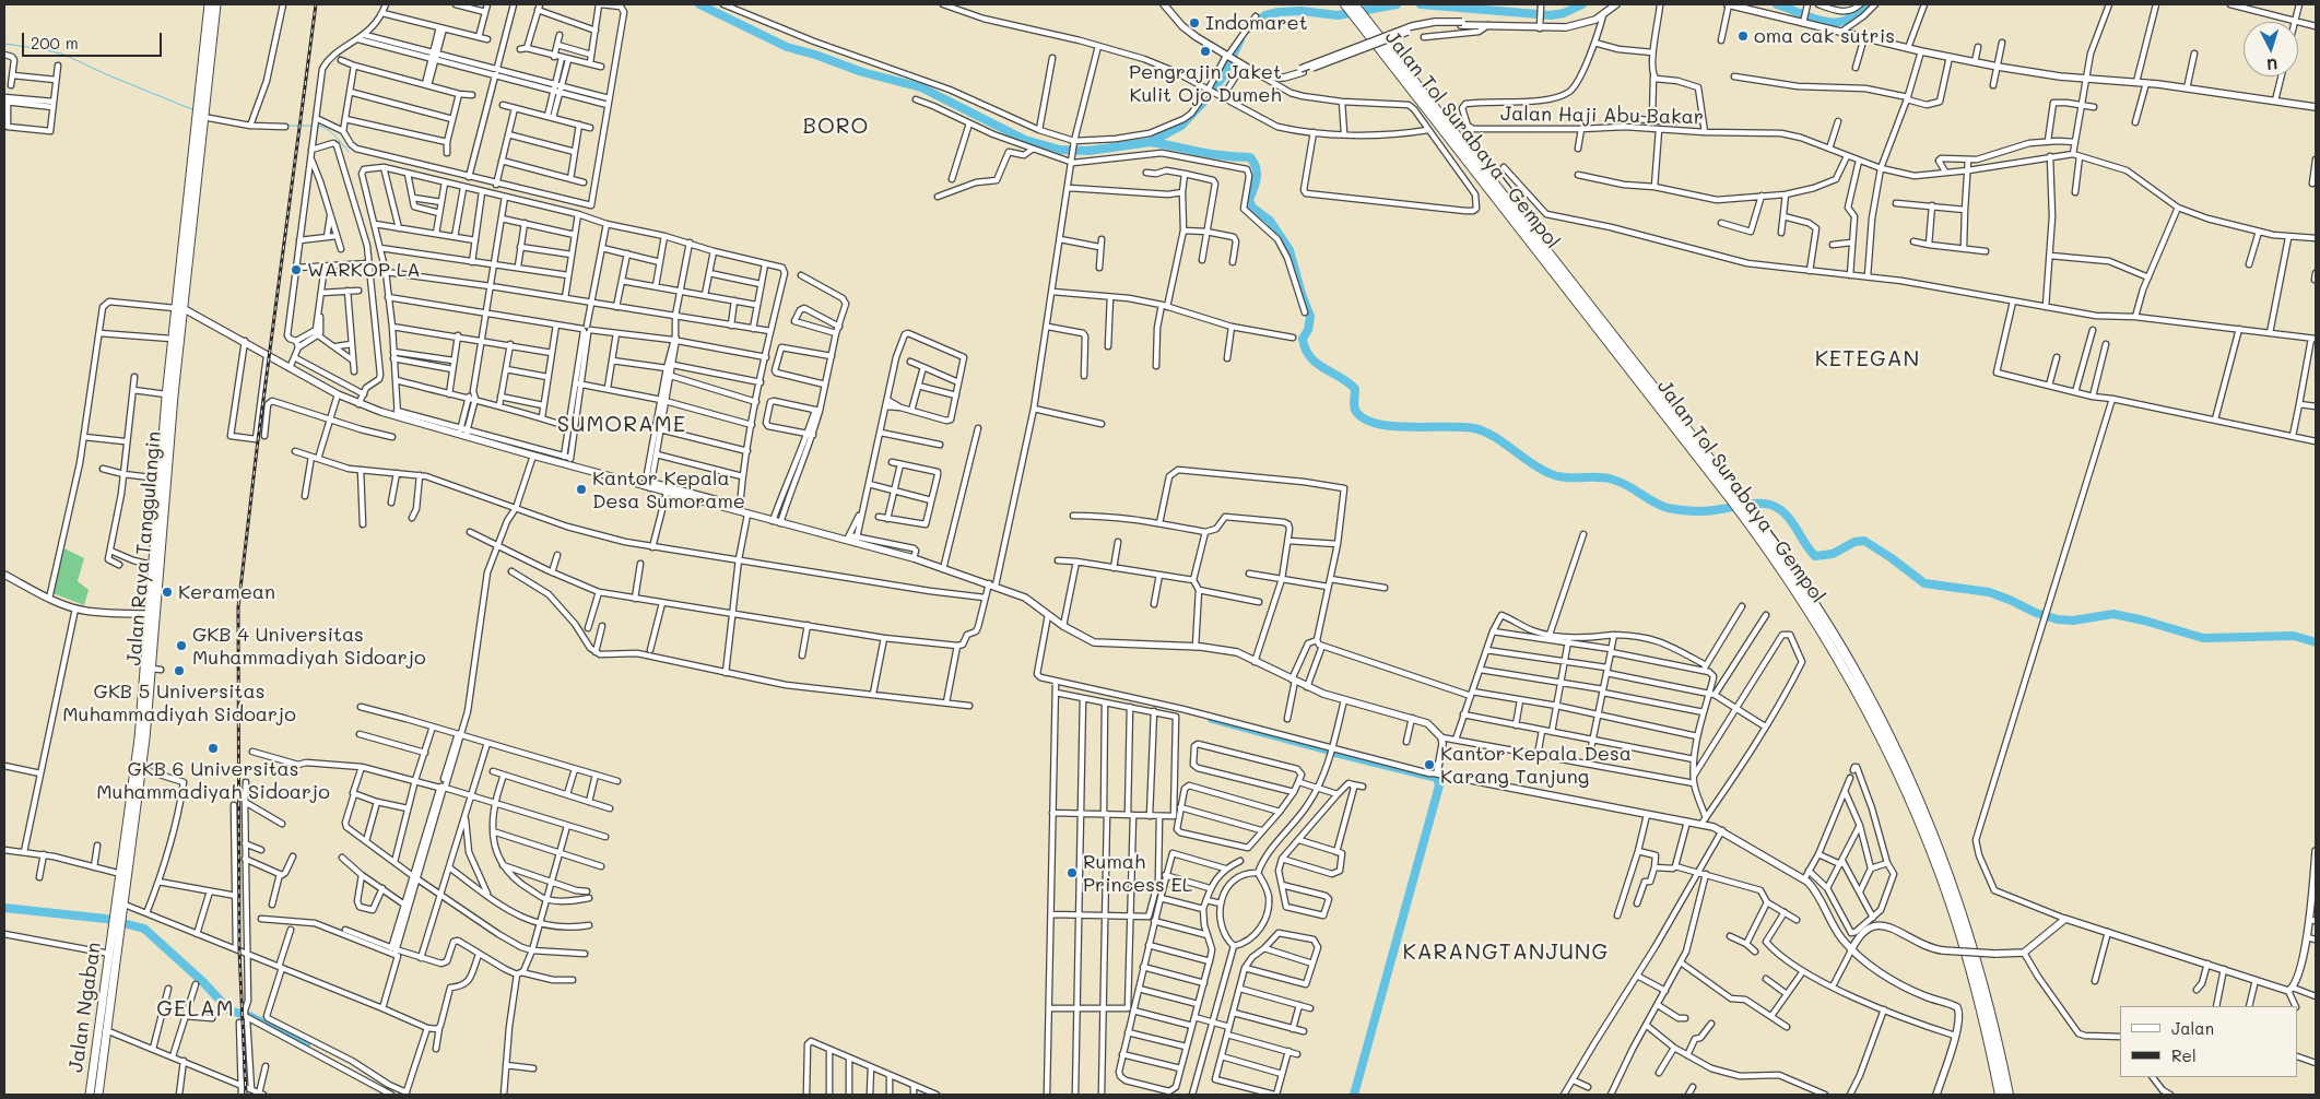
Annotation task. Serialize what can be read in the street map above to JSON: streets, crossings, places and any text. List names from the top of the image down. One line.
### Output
{"streets":{"highway":["Jalan Tol Surabaya–Gempol","Jalan Raya Tanggulangin","Jalan Ngaban"],"street":["Jalan Haji Abu Bakar"]},"crossings":[["Jalan Raya Tanggulangin","Jalan Ngaban"]],"districts":["BORO","KETEGAN","SUMORAME","KARANGTANJUNG","GELAM"],"places":["Indomaret","oma cak sutris","Pengrajin Jaket Kulit Ojo Dumeh","WARKOP LA","Kantor Kepala Desa Sumorame","Keramean","GKB 4 Universitas Muhammadiyah Sidoarjo","GKB 5 Universitas Muhammadiyah Sidoarjo","GKB 6 Universitas Muhammadiyah Sidoarjo","Kantor Kepala Desa Karang Tanjung","Rumah Princess EL"],"legend":["Jalan","Rel"],"scale_bar":"200 m","north":"bottom"}
